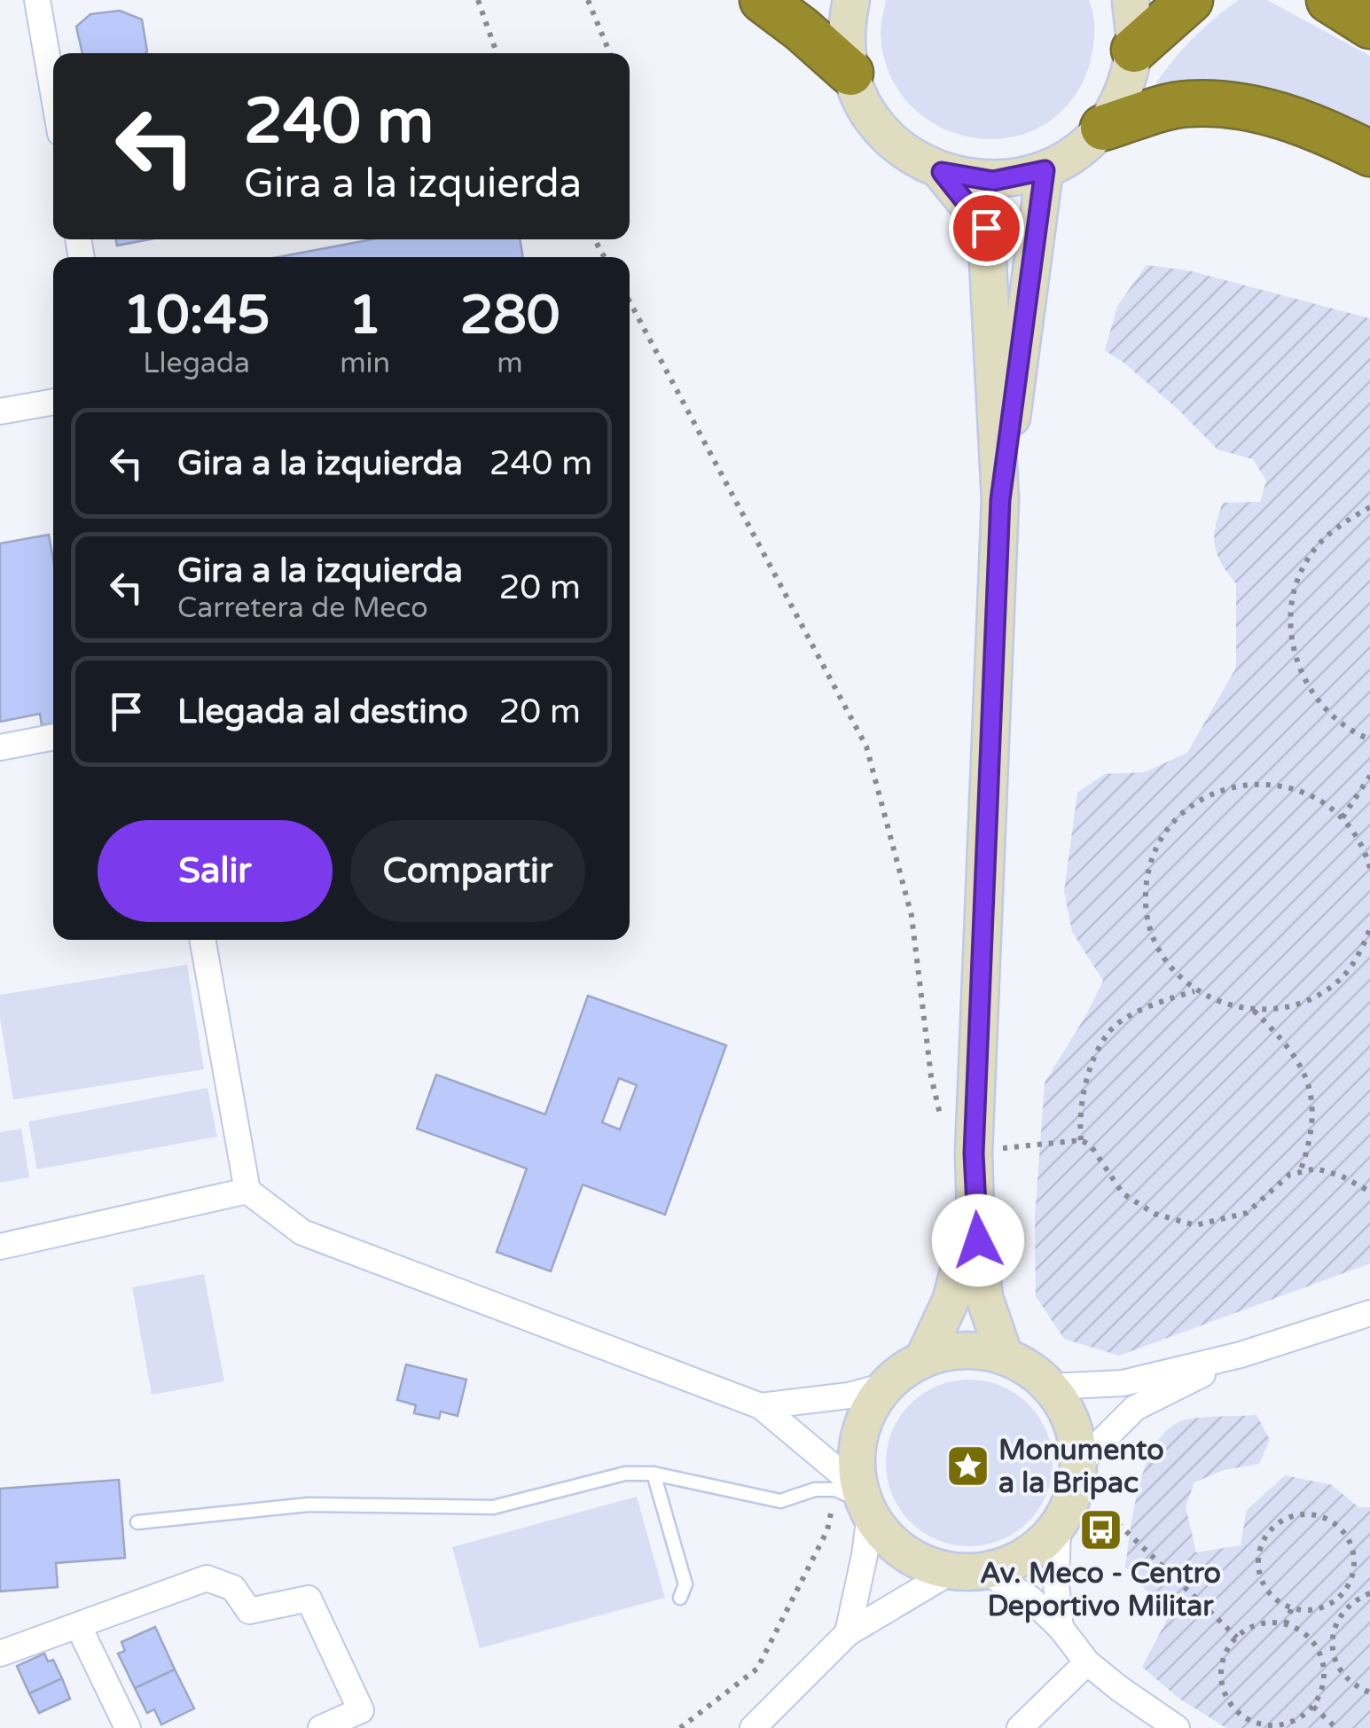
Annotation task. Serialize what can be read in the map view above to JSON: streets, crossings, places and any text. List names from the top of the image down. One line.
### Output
{"places":{"place":["Monumento a la Bripac"],"bus stop":["Av. Meco - Centro Deportivo Militar"]},"page":{"turn":["240 m","Gira a la izquierda"],"eta":["10:45","Llegada","1","min","280","m"],"list":[{"name":"Gira a la izquierda","value":"240 m"},{"name":"Gira a la izquierda","note":"Carretera de Meco","value":"20 m"},{"name":"Llegada al destino","value":"20 m"}],"buttons":["Salir","Compartir"]}}
